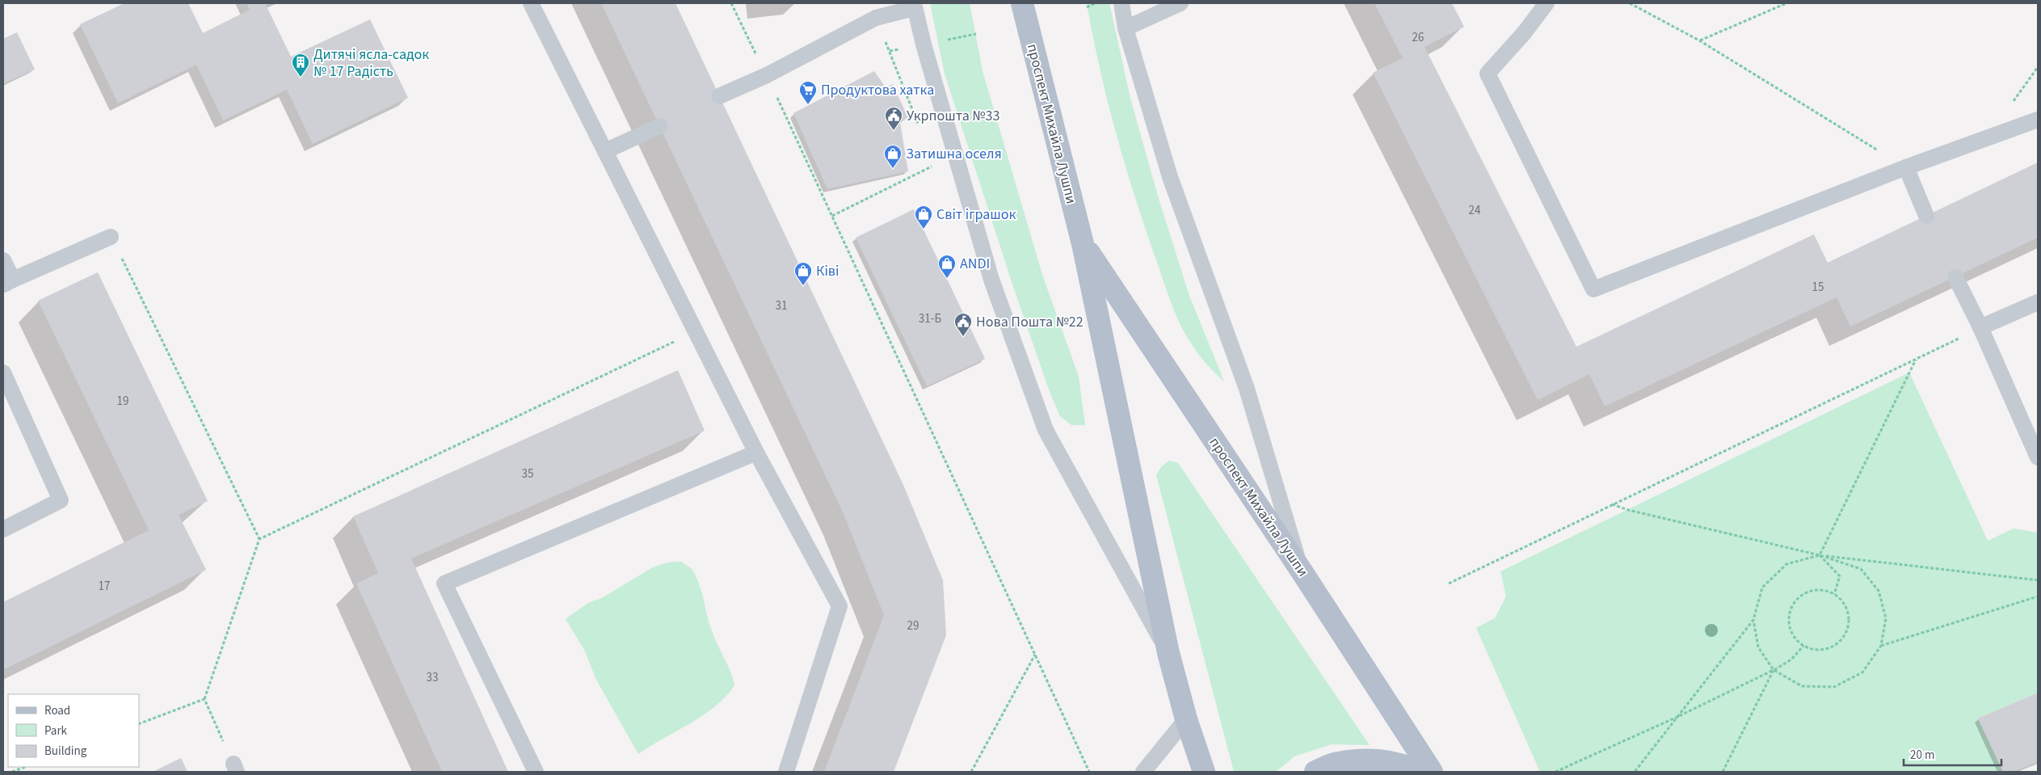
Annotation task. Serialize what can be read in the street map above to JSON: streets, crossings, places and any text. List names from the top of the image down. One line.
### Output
{"streets":{"main road":["проспект Михайла Лушпи"]},"places":{"building":["Дитячі ясла-садок № 17 Радість"],"supermarket":["Продуктова хатка"],"public building":["Укрпошта №33","Нова Пошта №22"],"shop":["Затишна оселя","Світ іграшок","ANDI","Ківі"]},"house_numbers":["26","24","15","31","31-Б","19","35","17","29","33"],"legend":["Road","Park","Building"],"scale_bar":"20 m"}
